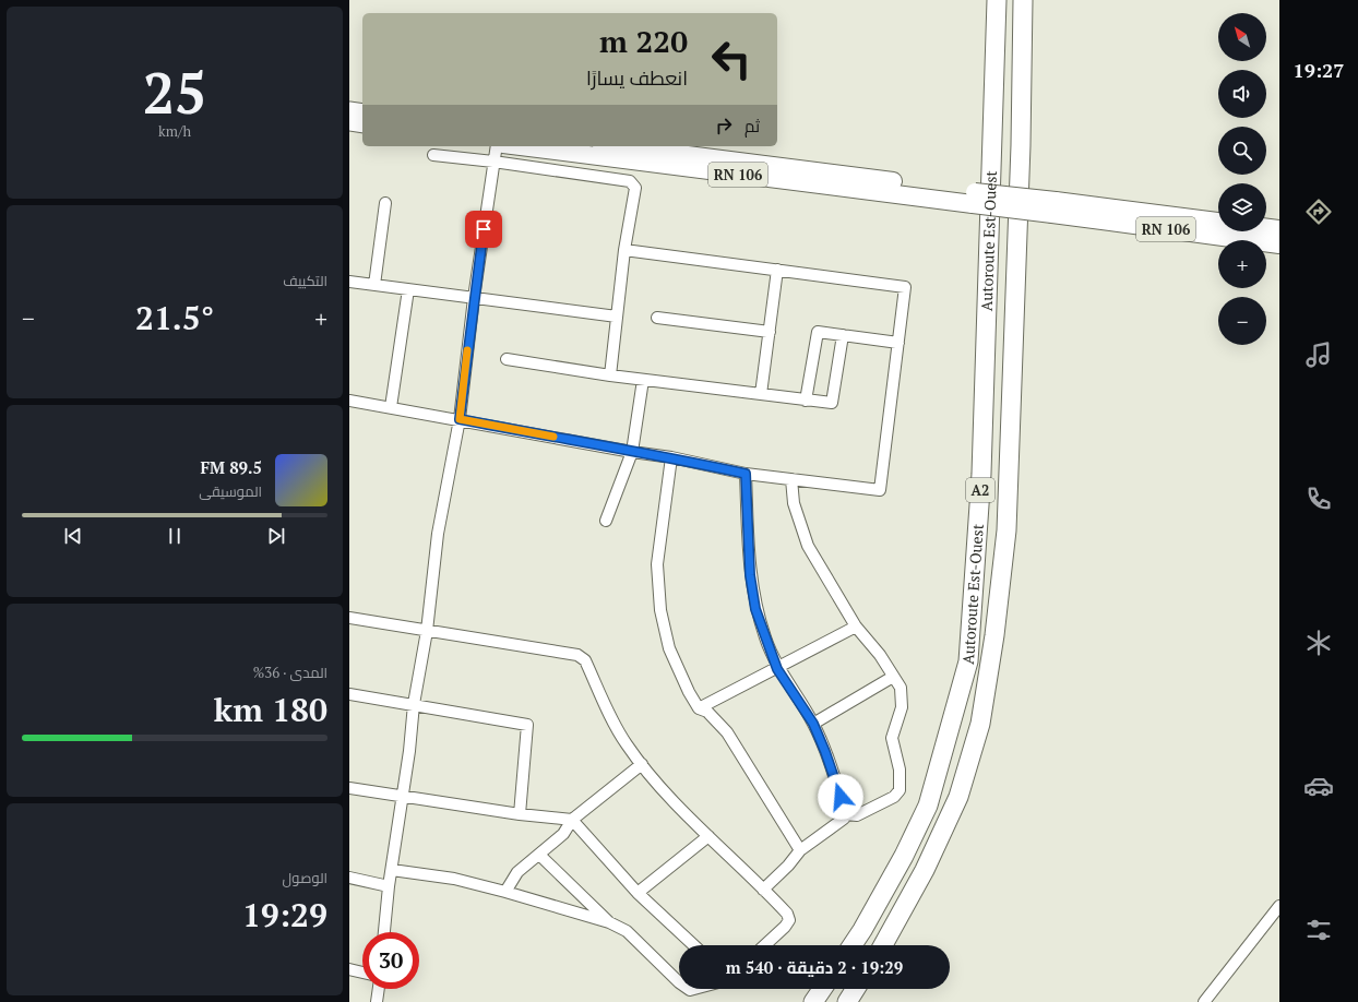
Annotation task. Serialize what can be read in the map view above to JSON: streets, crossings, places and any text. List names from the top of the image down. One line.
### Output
{"streets":{"highway":["RN 106","Autoroute Est-Ouest","A2"]},"north":"top left","page":{"tabs":"19:27","tile":[["25","km/h"],"التكييف",["المدى · 36%","180 km"],["الوصول","19:29"]],"map_buttons":["+","−"],"turn":["220 m","انعطف يسارًا"],"then":"ثم","heat":["−","21.5°","+"],"song":["89.5 FM","الموسيقى"],"limit":"30","trip":"19:29 · 2 دقيقة · 540 m"}}
